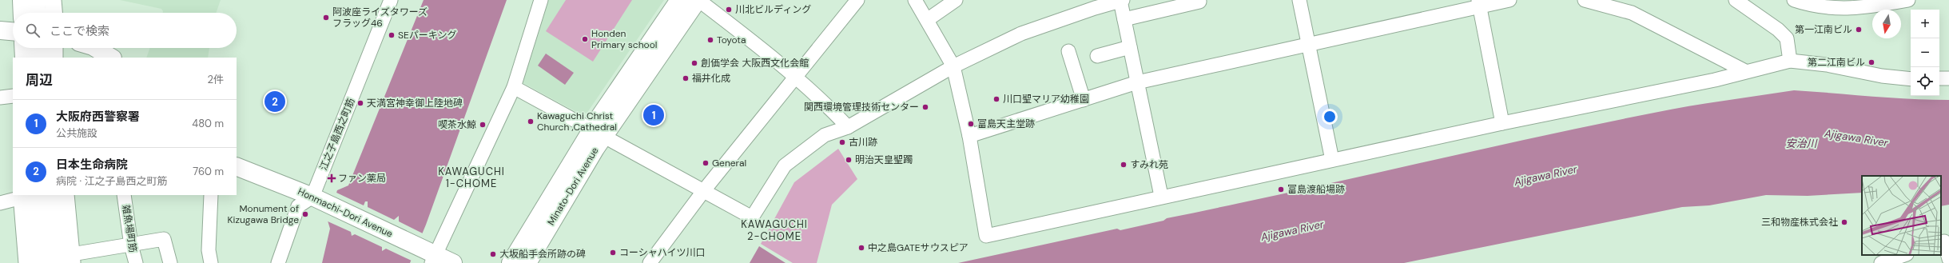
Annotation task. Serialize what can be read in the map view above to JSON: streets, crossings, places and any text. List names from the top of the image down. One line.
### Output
{"streets":{"highway":["Minato-Dori Avenue","Honmachi-Dori Avenue"],"street":["江之子島西之町筋","雑魚場町筋"]},"crossings":[["江之子島西之町筋","Honmachi-Dori Avenue"]],"districts":["KAWAGUCHI 1-CHOME","KAWAGUCHI 2-CHOME"],"water":["Ajigawa River","安治川"],"places":{"other":["川北ビルディング","阿波座ライズタワーズ フラッグ46","第一江南ビル","SEパーキング","Honden Primary school","Toyota","第二江南ビル","創価学会 大阪西文化会館","福井化成","川口聖マリア幼稚園","天満宮神幸御上陸地碑","関西環境管理技術センター","Kawaguchi Christ Church ,Cathedral","富島天主堂跡","喫茶水鯨","古川跡","明治天皇聖躅","General","すみれ苑","富島渡船場跡","Monument of Kizugawa Bridge","三和物産株式会社","中之島GATEサウスピア","コーシャハイツ川口","大坂船手会所跡の碑"],"health":["ファン薬局"]},"north":"bottom","page":{"map_buttons":["+","−"],"search":"ここで検索","heading":["周辺","2件"],"pins":["2","1"],"list":[{"mark":"1","name":"大阪府西警察署","note":"公共施設","value":"480 m"},{"mark":"2","name":"日本生命病院","note":"病院 · 江之子島西之町筋","value":"760 m"}]}}
